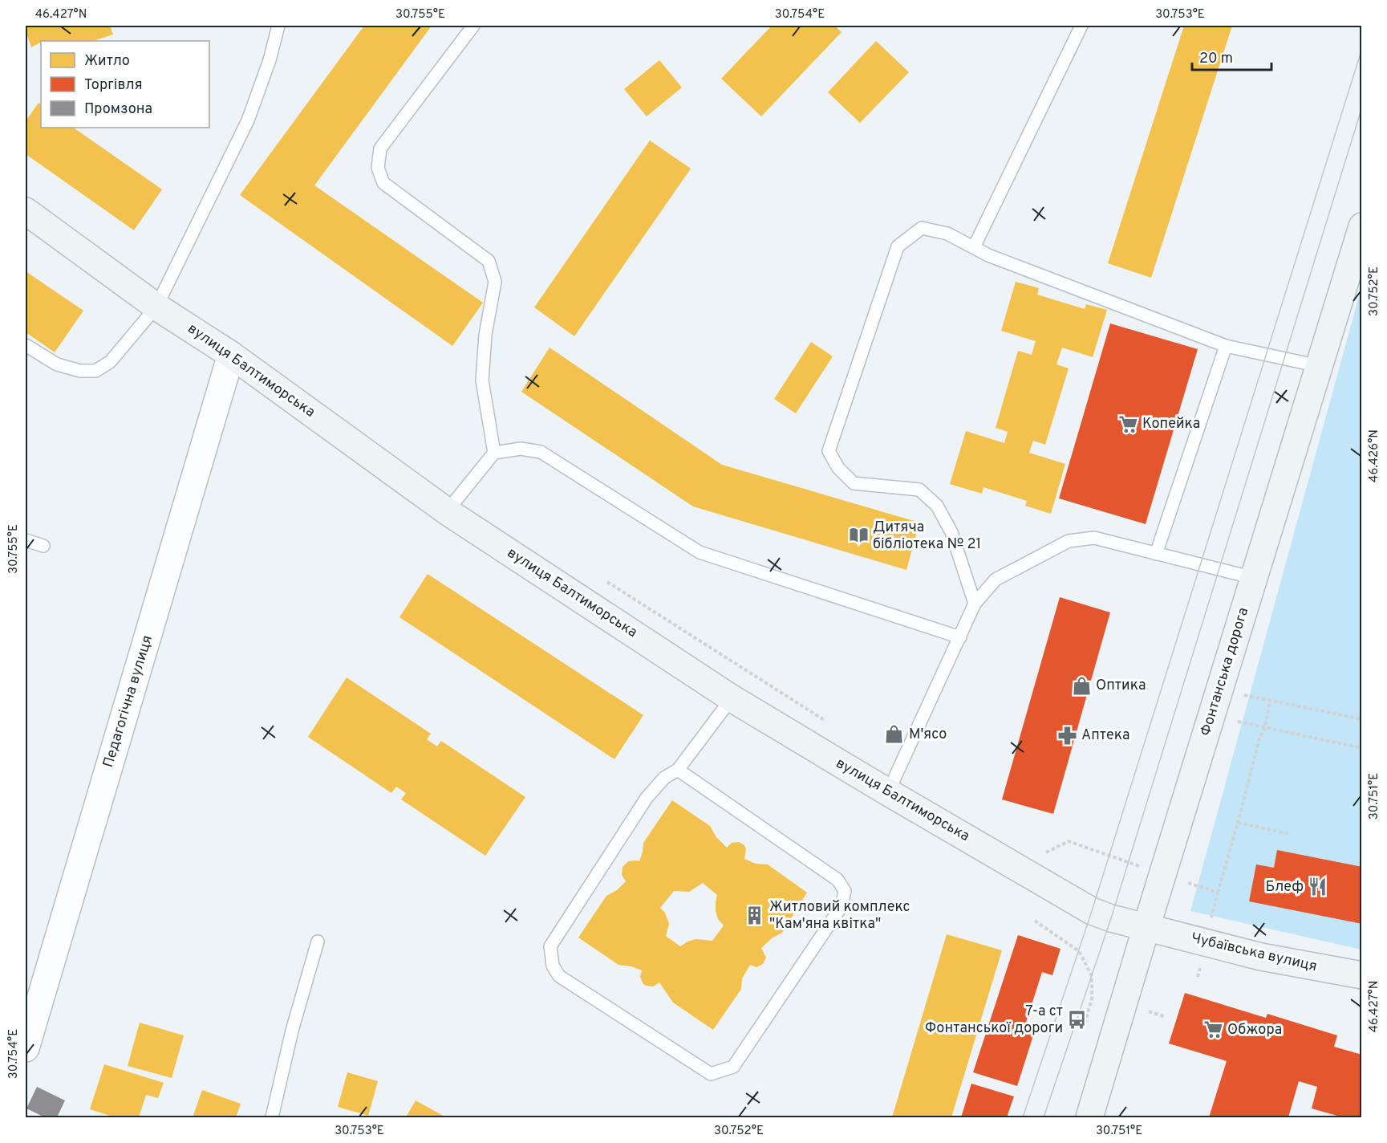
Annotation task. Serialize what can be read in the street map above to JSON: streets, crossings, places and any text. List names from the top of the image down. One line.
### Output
{"streets":{"main road":["вулиця Балтиморська","Фонтанська дорога","Чубаївська вулиця"],"street":["Педагогічна вулиця"]},"crossings":[["вулиця Балтиморська","Фонтанська дорога"],["вулиця Балтиморська","Педагогічна вулиця"],["вулиця Балтиморська","Чубаївська вулиця"],["Фонтанська дорога","Чубаївська вулиця"]],"places":{"supermarket":["Копейка","Обжора"],"library":["Дитяча бібліотека № 21"],"shop":["Оптика","М'ясо"],"pharmacy":["Аптека"],"restaurant":["Блеф"],"building":["Житловий комплекс \"Кам'яна квітка\""],"bus stop":["7-а ст Фонтанської дороги"]},"legend":["Житло","Торгівля","Промзона"],"scale_bar":"20 m","coordinates":["46.427°N","30.755°E","30.754°E","30.753°E","30.752°E","46.426°N","30.751°E"]}
